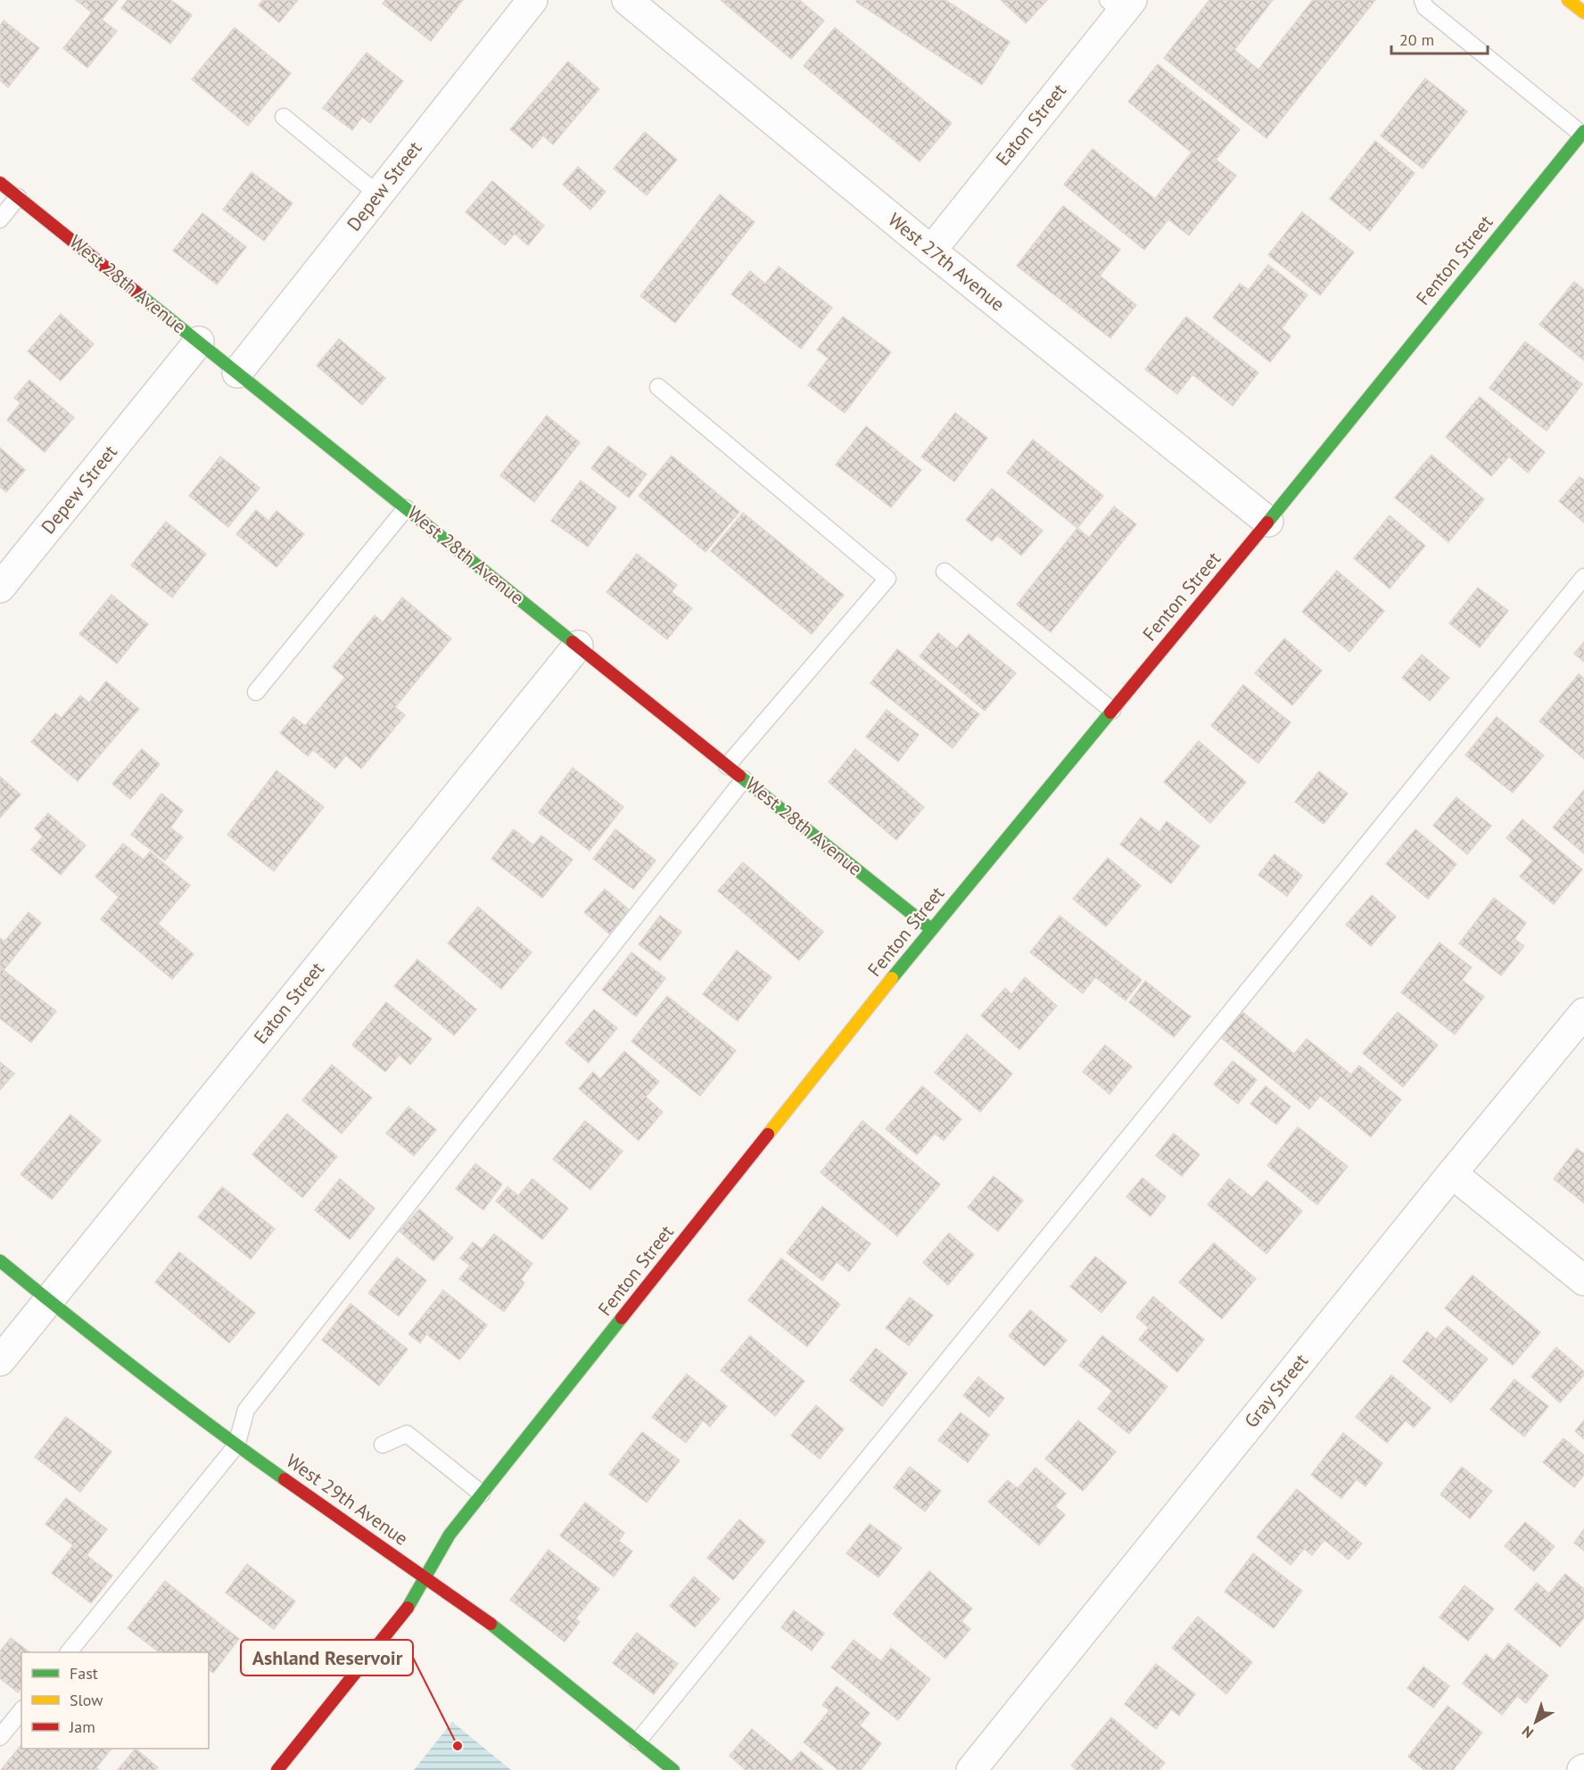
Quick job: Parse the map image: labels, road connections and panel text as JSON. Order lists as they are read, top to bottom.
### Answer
{
  "streets": {
    "street": [
      "Eaton Street",
      "Depew Street",
      "Fenton Street",
      "West 27th Avenue",
      "West 28th Avenue",
      "Gray Street",
      "West 29th Avenue"
    ]
  },
  "crossings": [
    ["Eaton Street", "West 27th Avenue"],
    ["Eaton Street", "West 28th Avenue"],
    ["Eaton Street", "West 29th Avenue"],
    ["Depew Street", "West 28th Avenue"],
    ["Fenton Street", "West 27th Avenue"],
    ["Fenton Street", "West 28th Avenue"],
    ["Fenton Street", "West 29th Avenue"]
  ],
  "places": ["Ashland Reservoir"],
  "legend": ["Fast", "Slow", "Jam"],
  "scale_bar": "20 m",
  "north": "bottom left"
}
